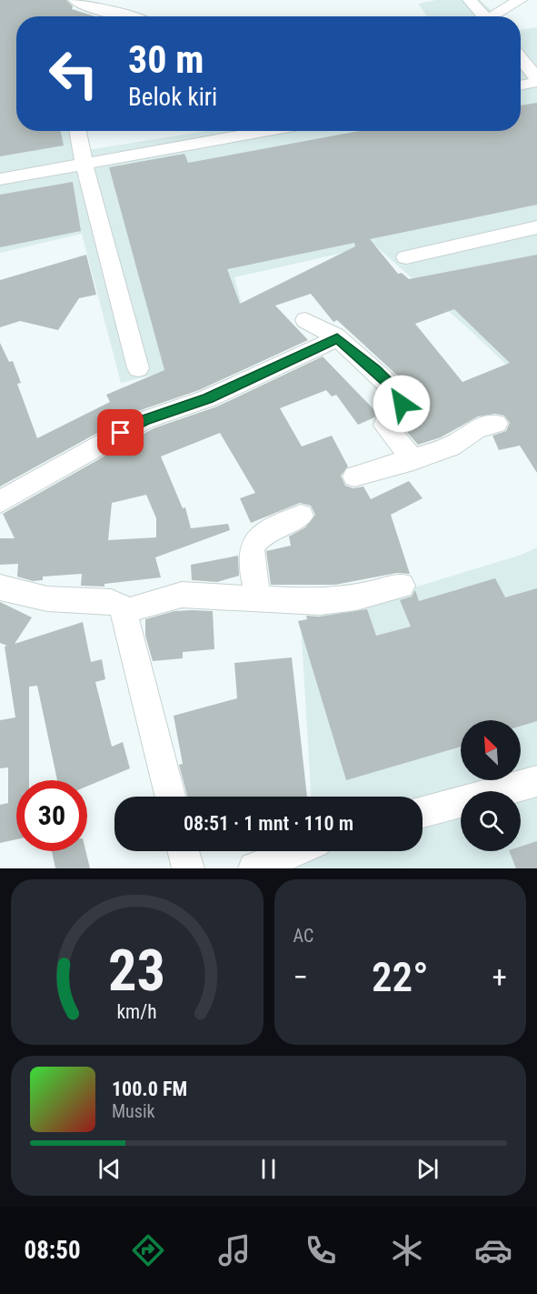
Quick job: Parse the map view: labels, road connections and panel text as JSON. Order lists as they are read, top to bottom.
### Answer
{
  "north": "top left",
  "page": {
    "turn": ["30 m", "Belok kiri"],
    "limit": "30",
    "trip": "08:51 · 1 mnt · 110 m",
    "tile": "AC",
    "heat": ["−", "22°", "+"],
    "song": ["100.0 FM", "Musik"],
    "tabs": "08:50",
    "gauge": ["23", "km/h"]
  }
}
